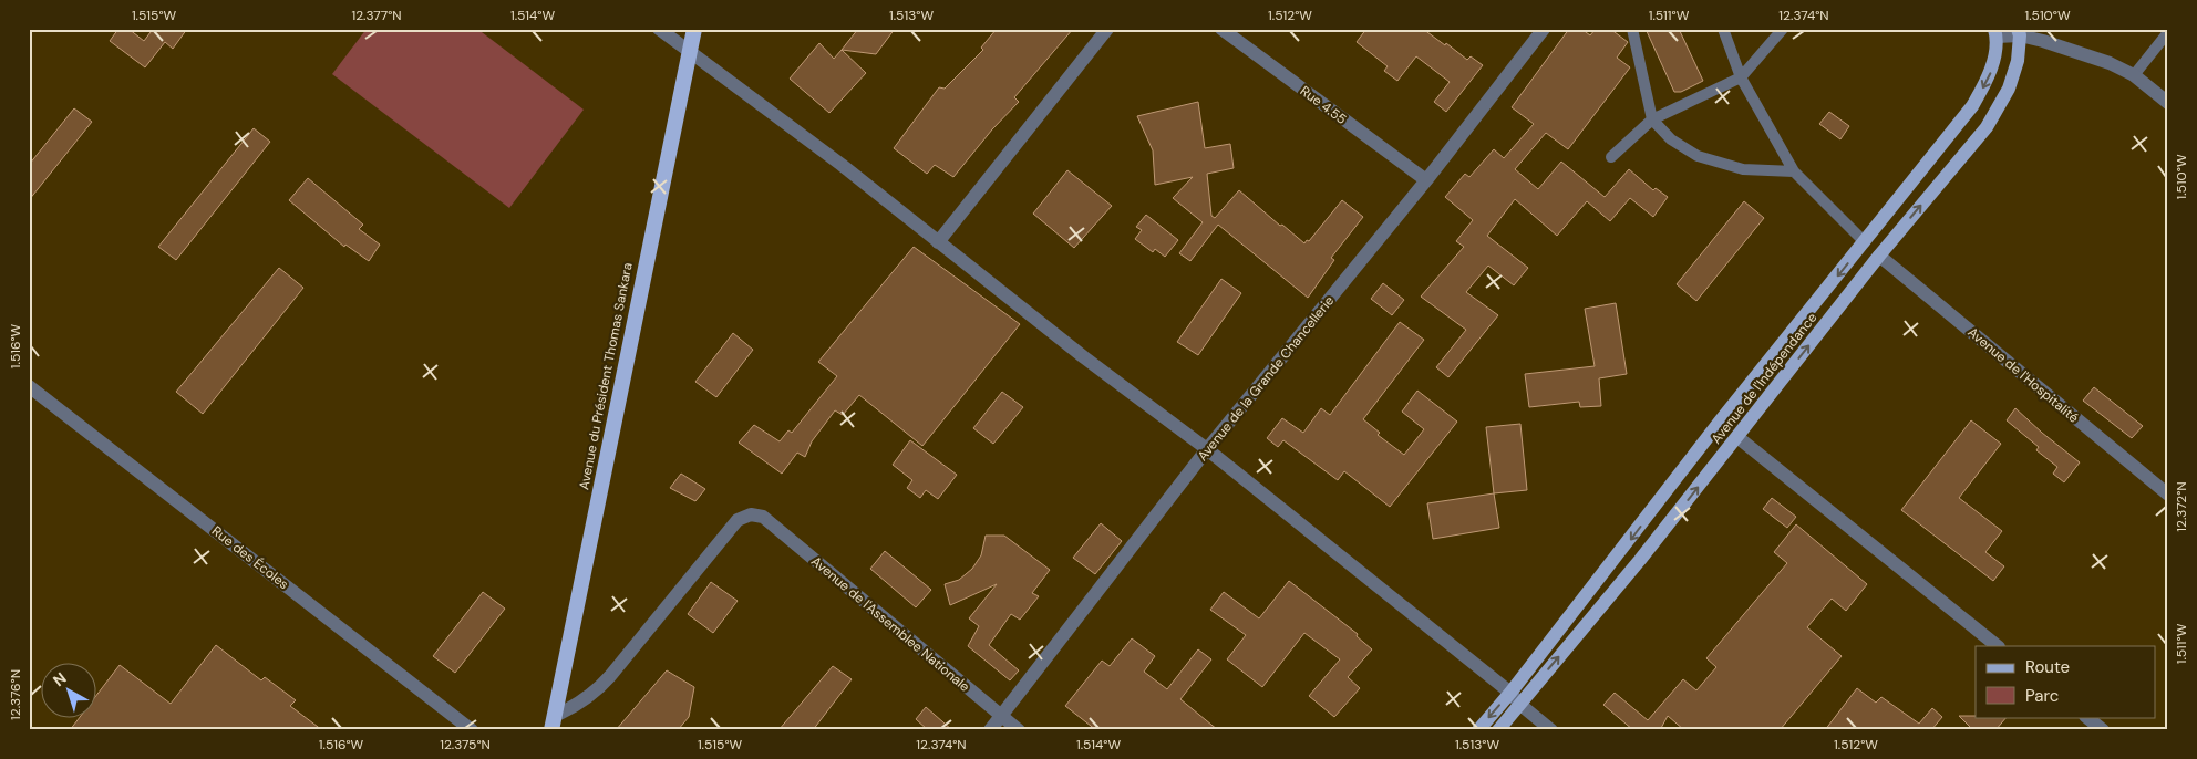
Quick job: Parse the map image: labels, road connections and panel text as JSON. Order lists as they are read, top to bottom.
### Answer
{
  "streets": {
    "highway": ["Avenue du Président Thomas Sankara"],
    "main road": ["Avenue de l'Indépendance"],
    "street": [
      "Rue 4.55",
      "Avenue de l'Hospitalité",
      "Avenue de la Grande Chancellerie",
      "Rue des Écoles",
      "Avenue de l'Assemblee Nationale"
    ]
  },
  "crossings": [
    ["Rue 4.55", "Avenue de la Grande Chancellerie"],
    ["Avenue de l'Hospitalité", "Avenue de l'Indépendance"],
    ["Avenue du Président Thomas Sankara", "Avenue de l'Assemblee Nationale"],
    ["Avenue de la Grande Chancellerie", "Avenue de l'Assemblee Nationale"]
  ],
  "legend": ["Route", "Parc"],
  "north": "top left",
  "coordinates": [
    "1.515°W",
    "12.377°N",
    "1.514°W",
    "1.513°W",
    "1.512°W",
    "1.511°W",
    "12.374°N",
    "1.510°W",
    "1.516°W",
    "12.372°N",
    "12.376°N",
    "12.375°N"
  ]
}
